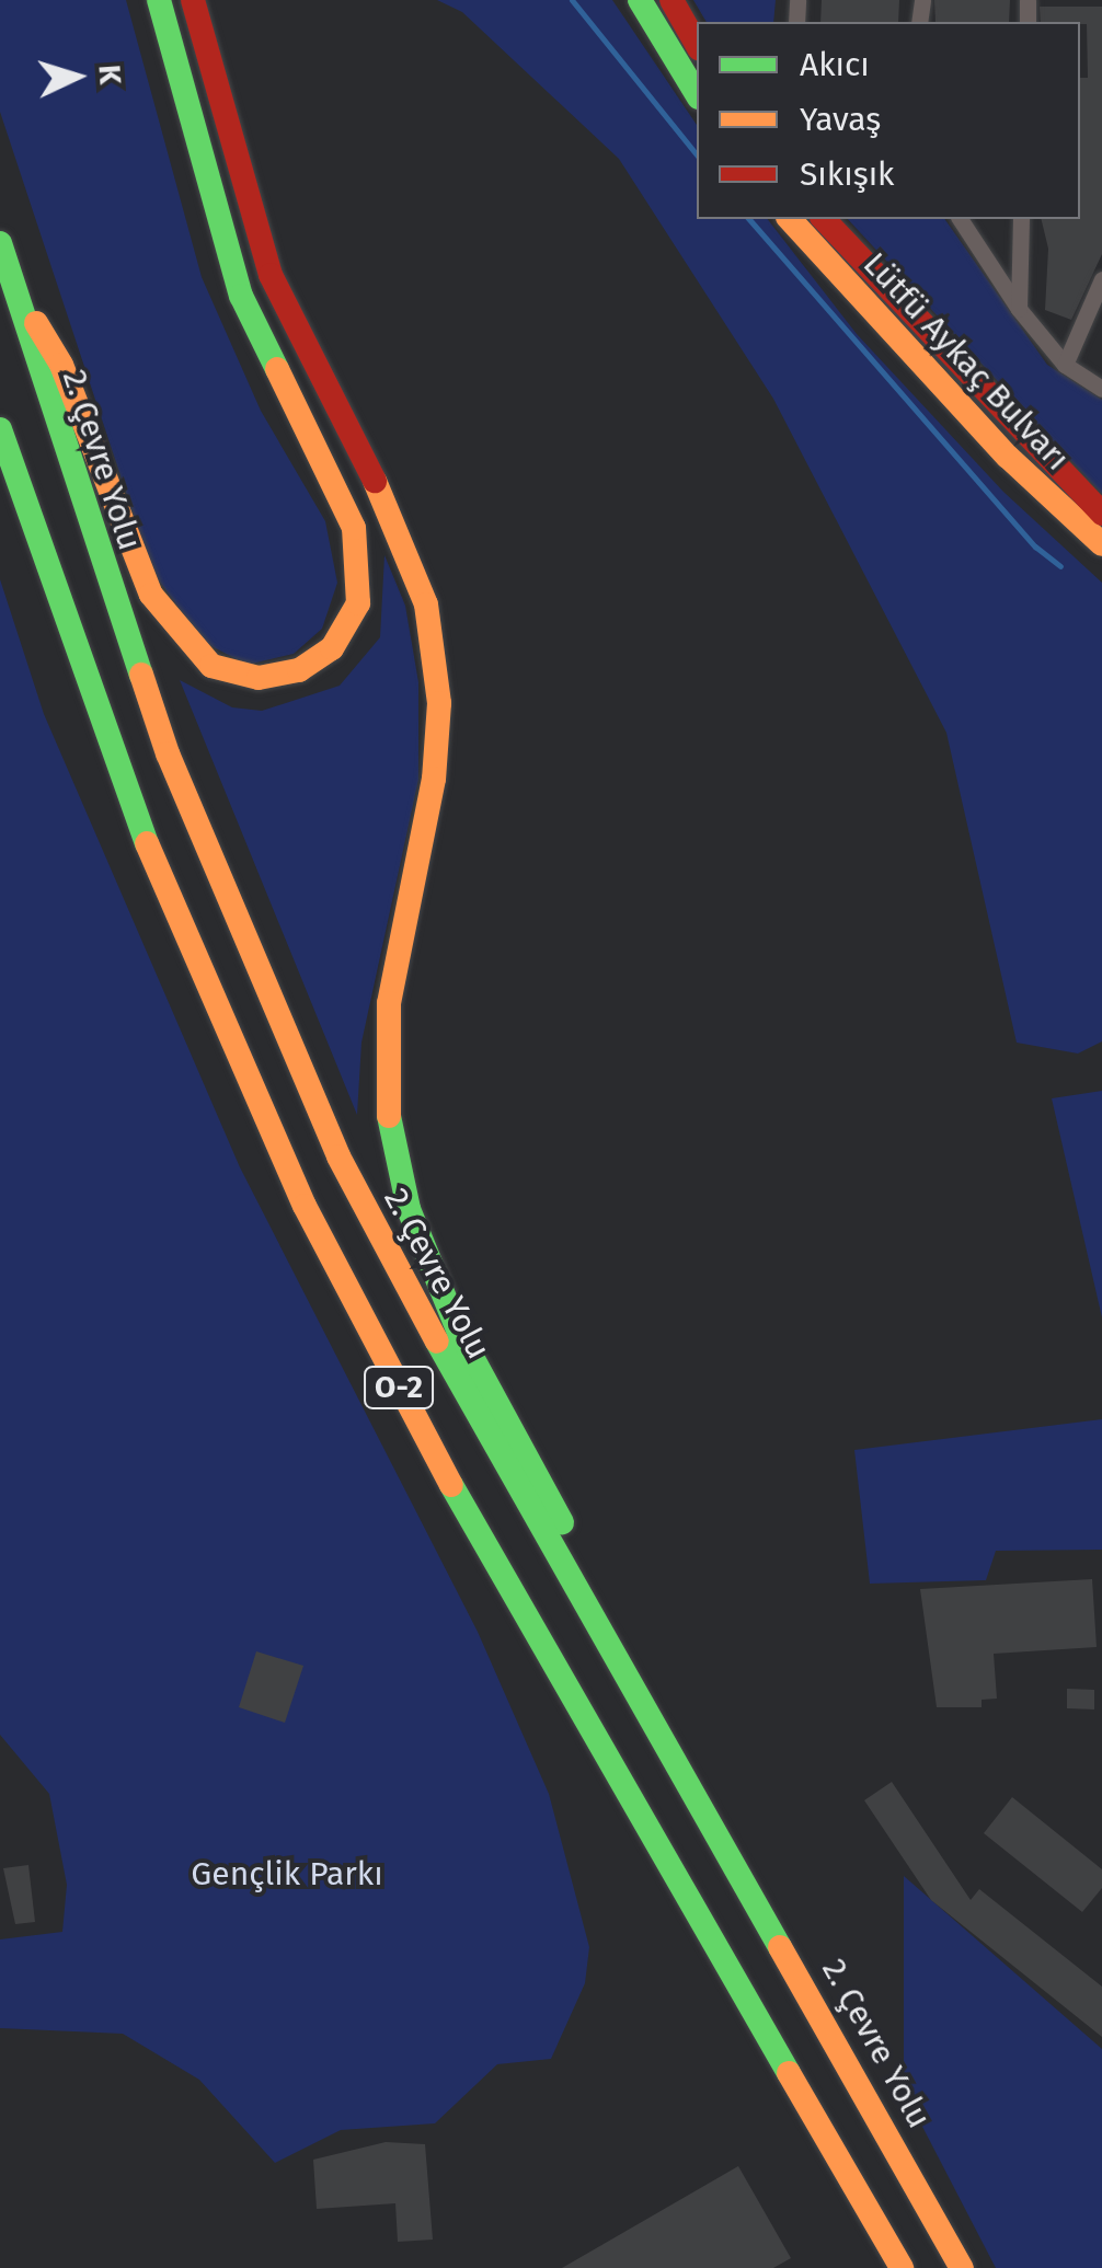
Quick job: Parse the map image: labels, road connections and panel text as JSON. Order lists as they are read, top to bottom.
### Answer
{
  "streets": {
    "main road": ["Lütfü Aykaç Bulvarı", "2. Çevre Yolu", "O-2"]
  },
  "parks": ["Gençlik Parkı"],
  "legend": ["Akıcı", "Yavaş", "Sıkışık"],
  "north": "right"
}
